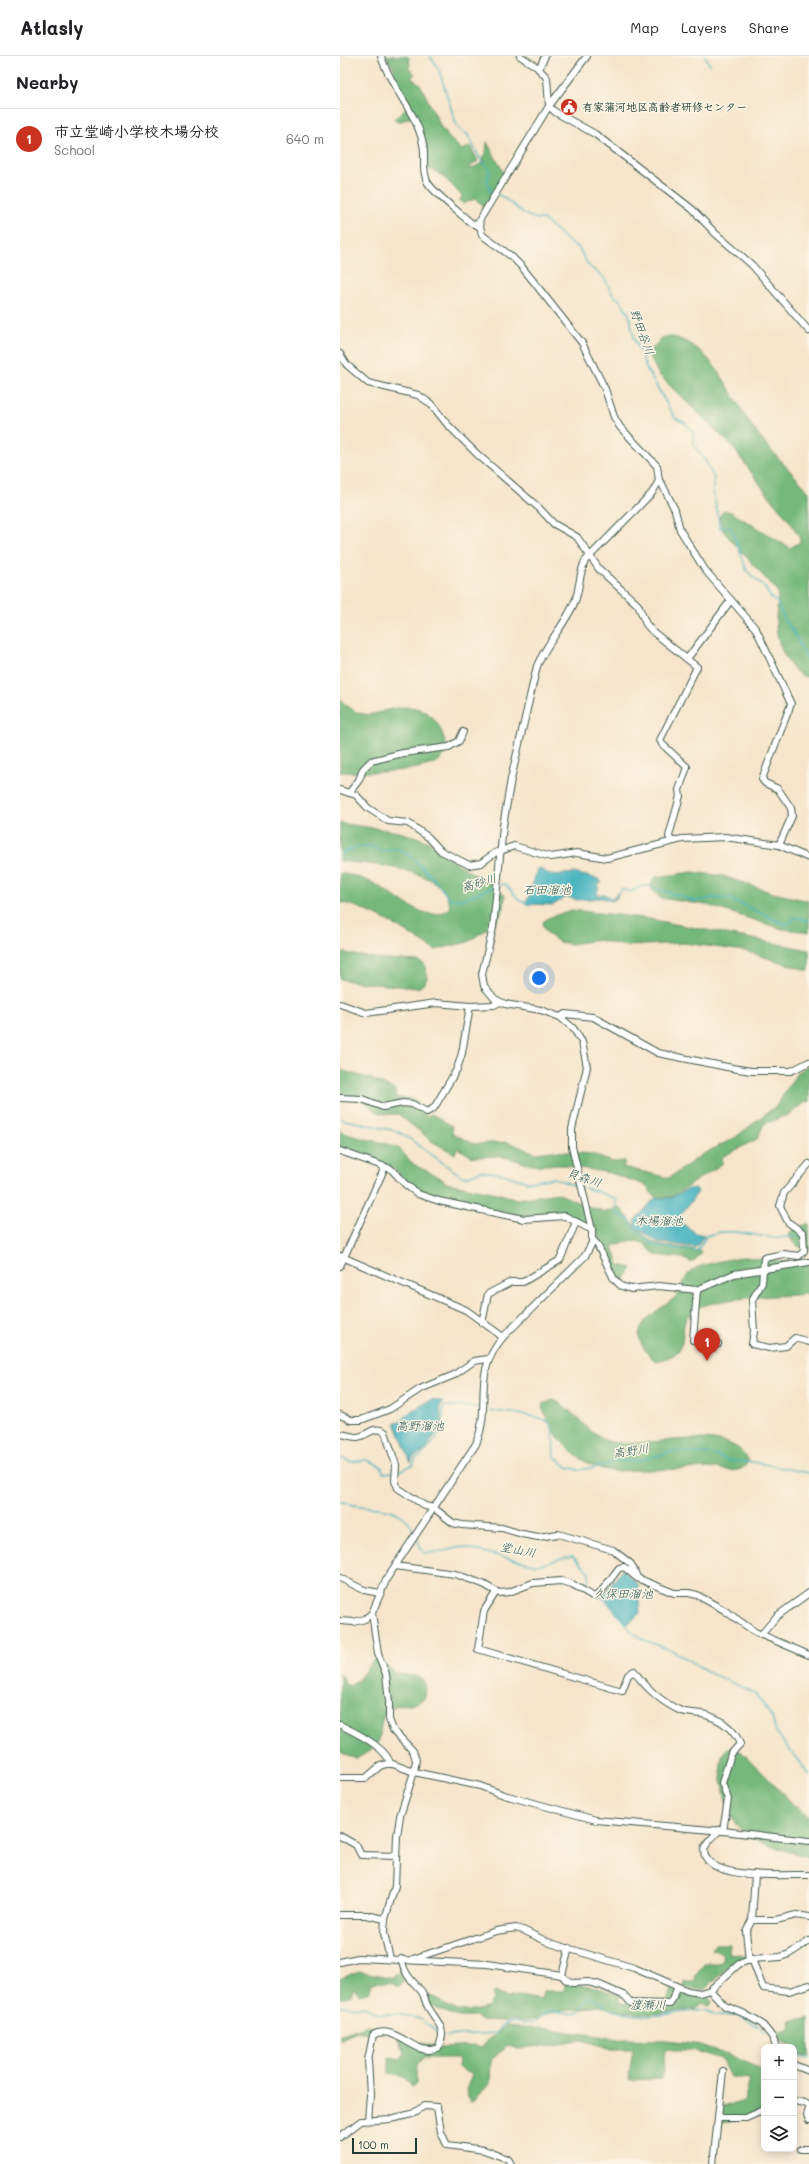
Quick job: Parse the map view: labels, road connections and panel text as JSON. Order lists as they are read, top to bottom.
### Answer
{
  "water": [
    "野田谷川",
    "高砂川",
    "石田溜池",
    "貝森川",
    "木場溜池",
    "高野溜池",
    "高野川",
    "堂山川",
    "久保田溜池",
    "渡瀬川"
  ],
  "places": {
    "public building": ["有家蒲河地区高齢者研修センター"]
  },
  "scale_bar": "100 m",
  "page": {
    "header": "Atlasly",
    "nav": ["Map", "Layers", "Share"],
    "heading": "Nearby",
    "list": [
      {
        "mark": "1",
        "name": "市立堂崎小学校木場分校",
        "note": "School",
        "value": "640 m"
      }
    ],
    "pins": "1",
    "map_buttons": ["+", "−"],
    "scale": "100 m"
  }
}
